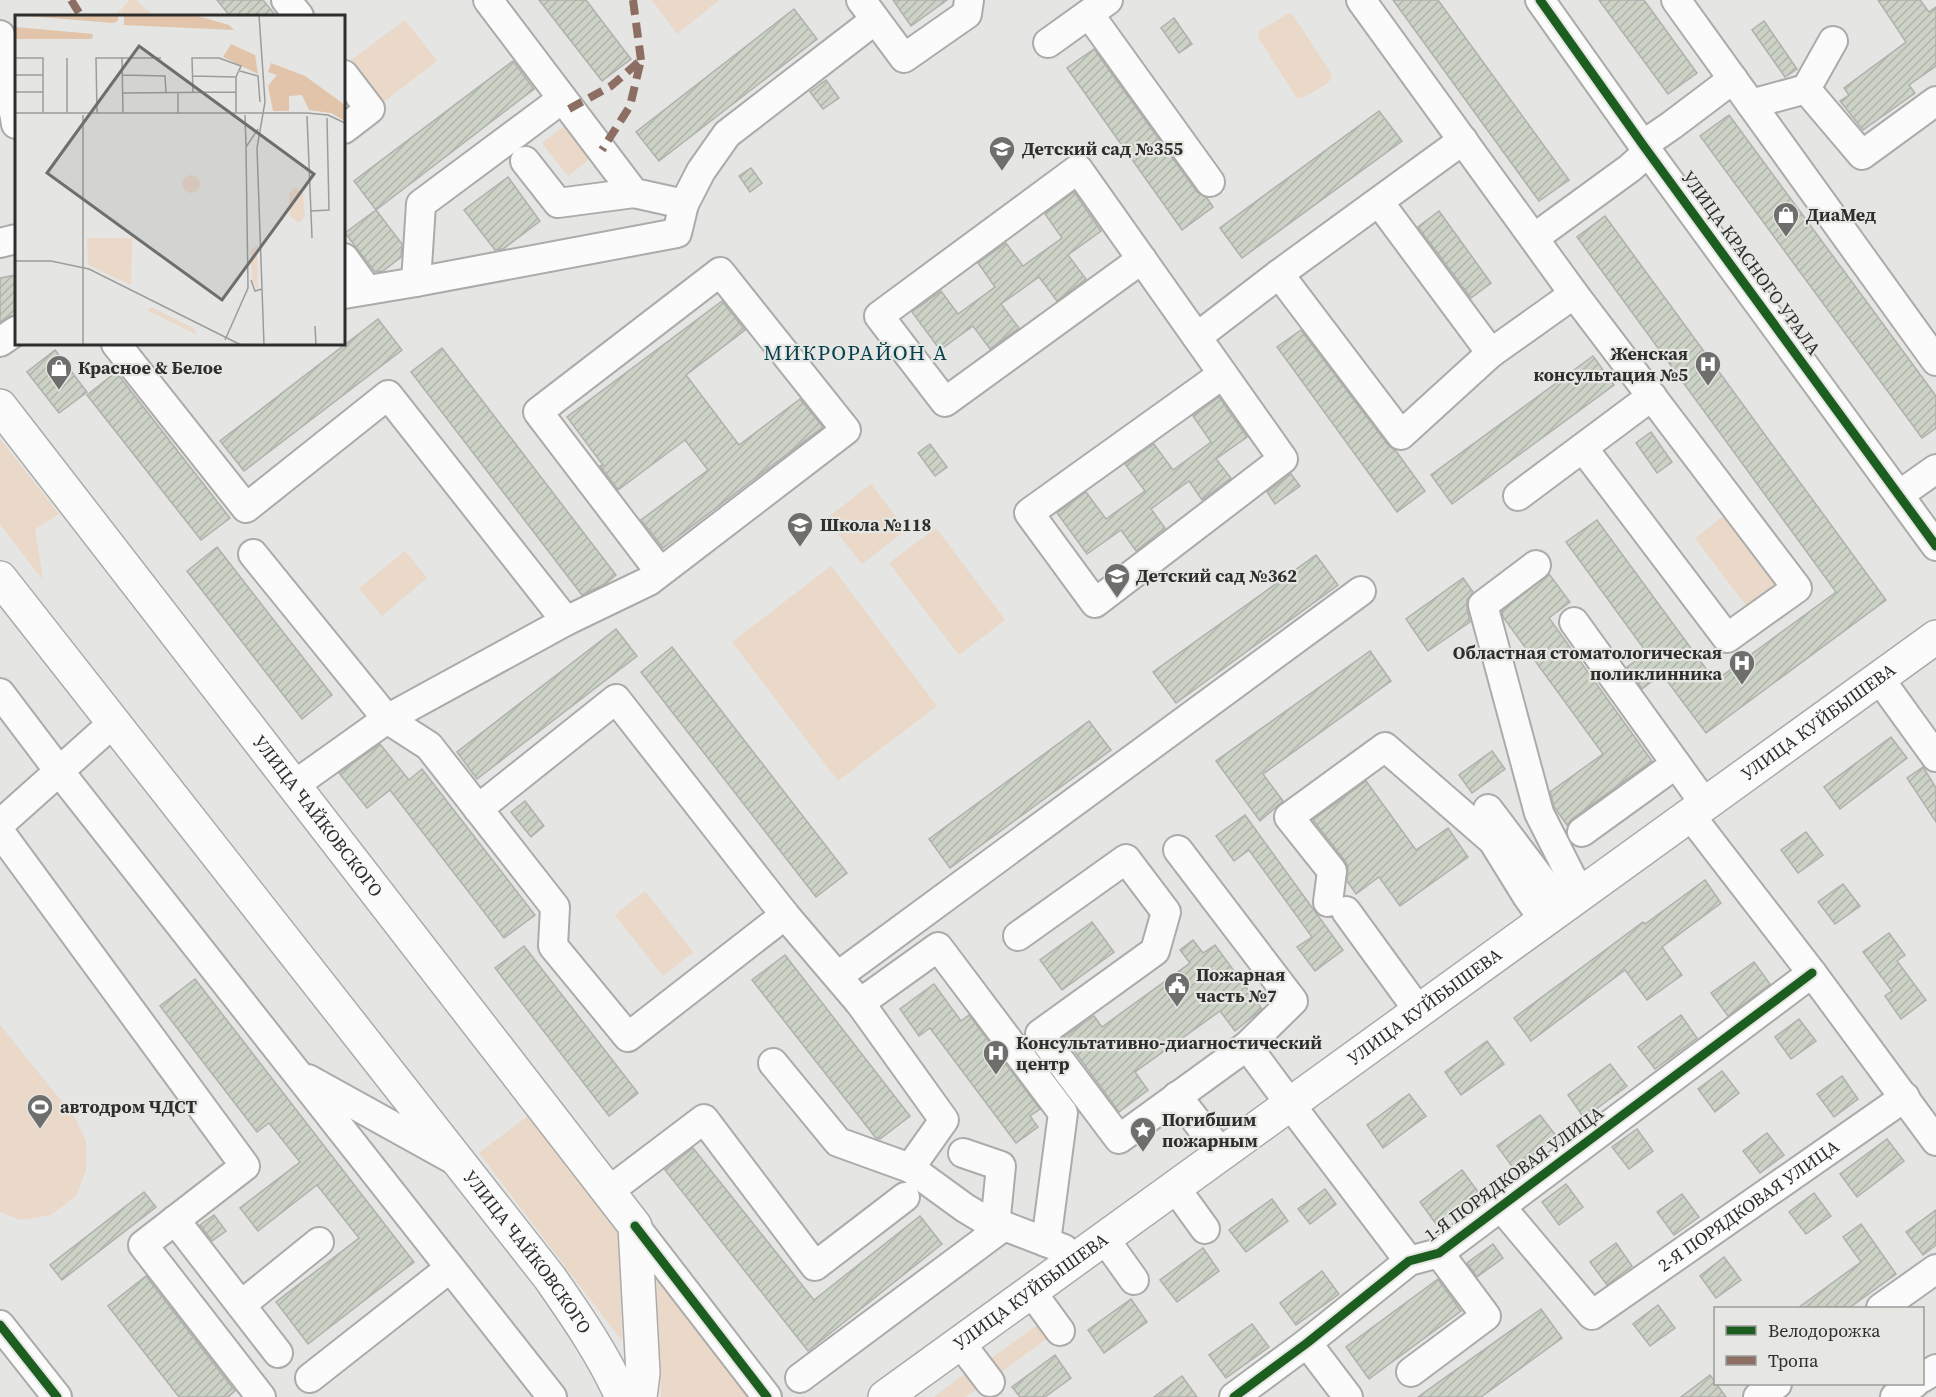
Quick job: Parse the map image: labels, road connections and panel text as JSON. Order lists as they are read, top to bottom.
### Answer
{
  "streets": {
    "main road": ["УЛИЦА КУЙБЫШЕВА", "УЛИЦА ЧАЙКОВСКОГО"],
    "street": ["УЛИЦА КРАСНОГО УРАЛА", "1-Я ПОРЯДКОВАЯ УЛИЦА", "2-Я ПОРЯДКОВАЯ УЛИЦА"]
  },
  "crossings": [
    ["1-Я ПОРЯДКОВАЯ УЛИЦА", "2-Я ПОРЯДКОВАЯ УЛИЦА"]
  ],
  "districts": ["МИКРОРАЙОН А"],
  "places": {
    "school or university": ["Детский сад №355", "Школа №118", "Детский сад №362"],
    "shop": ["ДиаМед", "Красное & Белое"],
    "hospital": ["Женская консультация №5", "Областная стоматологическая поликлинника", "Консультативно-диагностический центр"],
    "public building": ["Пожарная часть №7"],
    "sports": ["автодром ЧДСТ"],
    "place": ["Погибшим пожарным"]
  },
  "legend": ["Велодорожка", "Тропа"]
}
